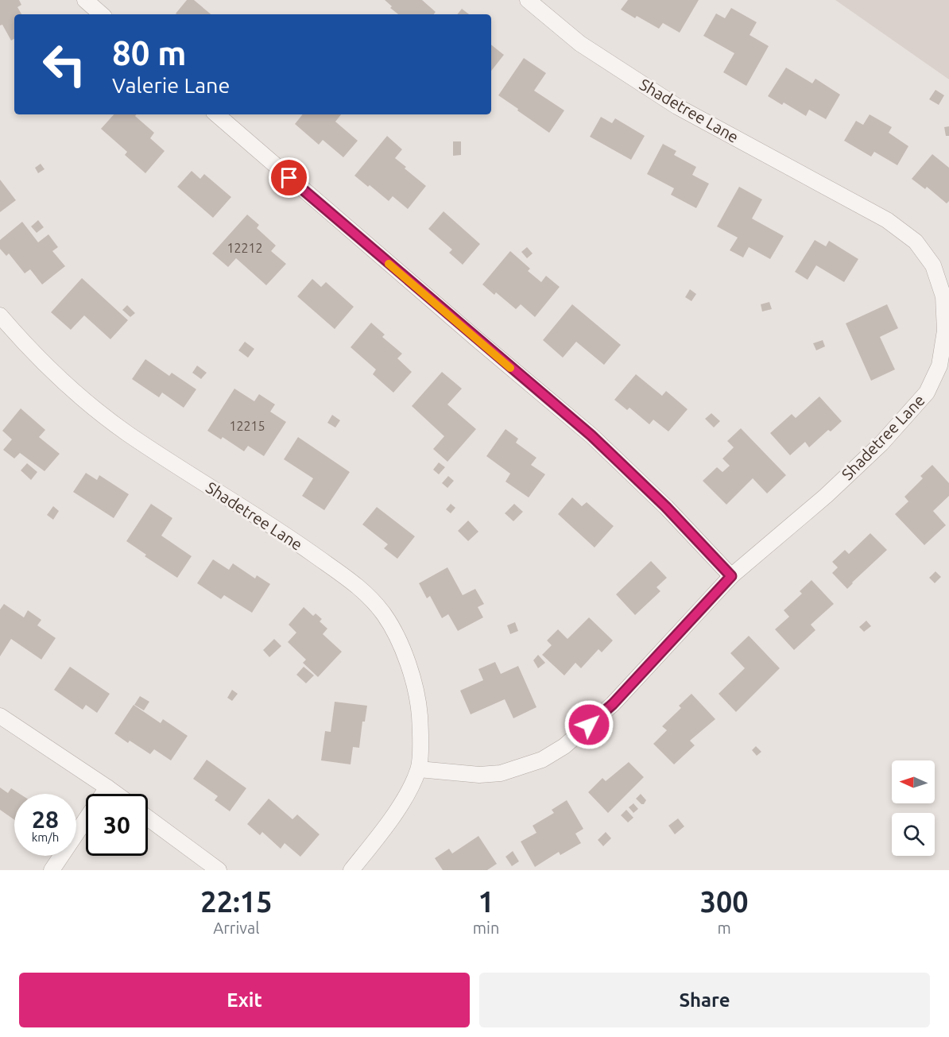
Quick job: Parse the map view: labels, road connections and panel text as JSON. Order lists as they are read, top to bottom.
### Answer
{
  "streets": {
    "street": ["Shadetree Lane"]
  },
  "house_numbers": ["12212", "12215"],
  "north": "left",
  "page": {
    "turn": ["80 m", "Valerie Lane"],
    "speed": "28 km/h",
    "limit": "30",
    "eta": [
      "22:15",
      "Arrival",
      "1",
      "min",
      "300",
      "m"
    ],
    "buttons": ["Exit", "Share"]
  }
}
